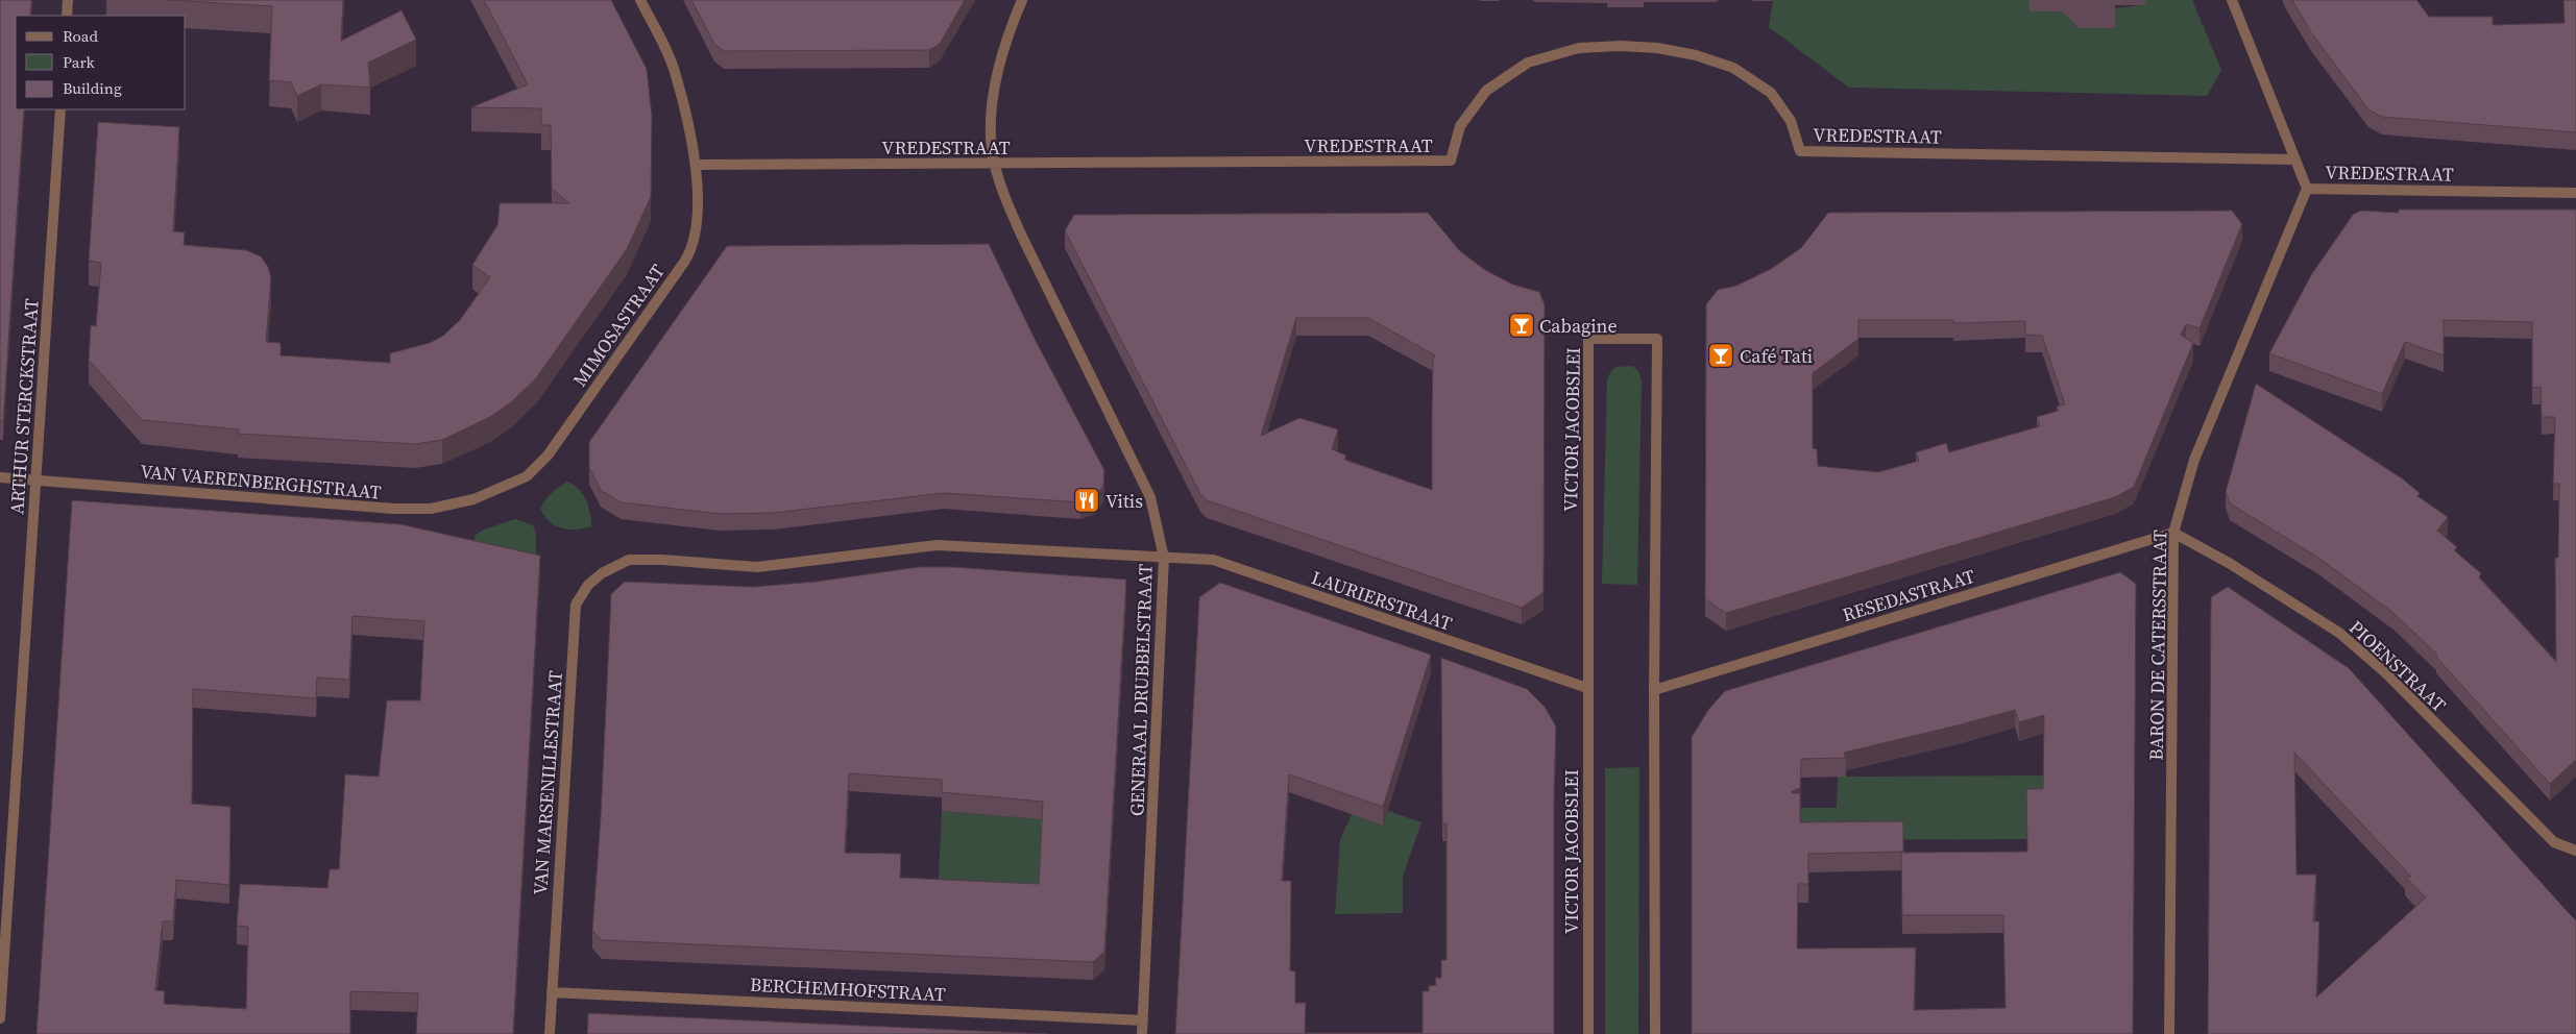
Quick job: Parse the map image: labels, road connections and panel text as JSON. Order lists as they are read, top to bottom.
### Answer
{
  "streets": {
    "street": [
      "VREDESTRAAT",
      "MIMOSASTRAAT",
      "ARTHUR STERCKSTRAAT",
      "VICTOR JACOBSLEI",
      "VAN VAERENBERGHSTRAAT",
      "RESEDASTRAAT",
      "LAURIERSTRAAT",
      "BARON DE CATERSSTRAAT",
      "PIOENSTRAAT",
      "GENERAAL DRUBBELSTRAAT",
      "VAN MARSENILLESTRAAT",
      "BERCHEMHOFSTRAAT"
    ]
  },
  "crossings": [
    ["VREDESTRAAT", "MIMOSASTRAAT"],
    ["VREDESTRAAT", "BARON DE CATERSSTRAAT"],
    ["VREDESTRAAT", "GENERAAL DRUBBELSTRAAT"],
    ["MIMOSASTRAAT", "VAN VAERENBERGHSTRAAT"],
    ["ARTHUR STERCKSTRAAT", "VAN VAERENBERGHSTRAAT"],
    ["VICTOR JACOBSLEI", "RESEDASTRAAT"],
    ["VICTOR JACOBSLEI", "LAURIERSTRAAT"],
    ["RESEDASTRAAT", "BARON DE CATERSSTRAAT"],
    ["RESEDASTRAAT", "PIOENSTRAAT"],
    ["LAURIERSTRAAT", "GENERAAL DRUBBELSTRAAT"],
    ["LAURIERSTRAAT", "VAN MARSENILLESTRAAT"],
    ["BARON DE CATERSSTRAAT", "PIOENSTRAAT"],
    ["GENERAAL DRUBBELSTRAAT", "VAN MARSENILLESTRAAT"],
    ["GENERAAL DRUBBELSTRAAT", "BERCHEMHOFSTRAAT"],
    ["VAN MARSENILLESTRAAT", "BERCHEMHOFSTRAAT"]
  ],
  "places": {
    "bar": ["Cabagine", "Café Tati"],
    "restaurant": ["Vitis"]
  },
  "legend": ["Road", "Park", "Building"]
}
